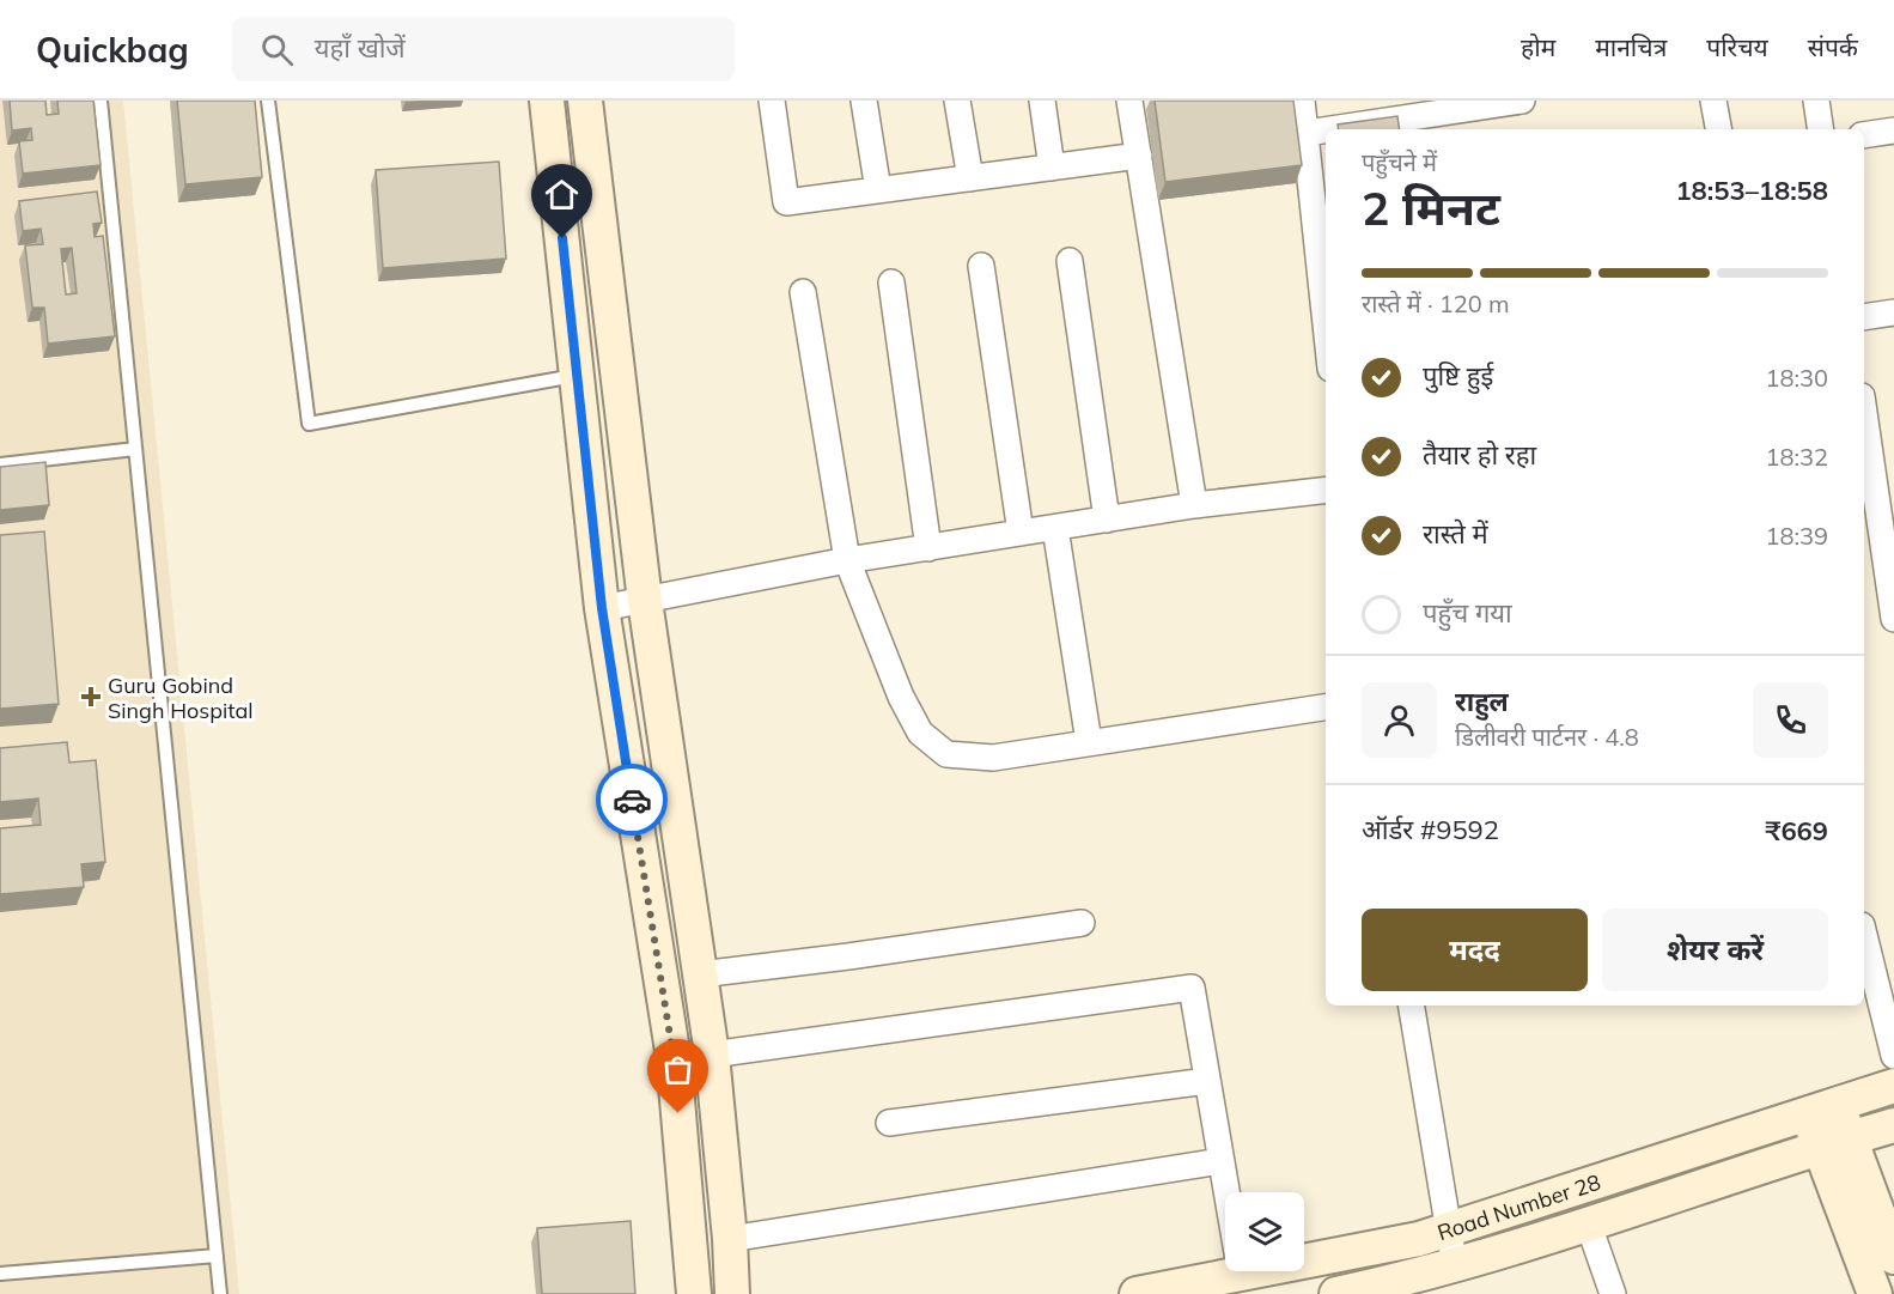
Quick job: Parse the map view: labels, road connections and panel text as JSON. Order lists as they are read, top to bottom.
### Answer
{
  "streets": {
    "street": ["Road Number 28"]
  },
  "places": {
    "health": ["Guru Gobind Singh Hospital"]
  },
  "page": {
    "header": "Quickbag",
    "search": "यहाँ खोजें",
    "nav": [
      "होम",
      "मानचित्र",
      "परिचय",
      "संपर्क"
    ],
    "heading": ["2 मिनट", "पहुँचने में", "18:53–18:58"],
    "panel": [
      "राहुल",
      "डिलीवरी पार्टनर · 4.8",
      "ऑर्डर #9592",
      "₹669"
    ],
    "bar": "रास्ते में · 120 m",
    "list": [
      ["पुष्टि हुई", "18:30"],
      ["तैयार हो रहा", "18:32"],
      ["रास्ते में", "18:39"],
      "पहुँच गया"
    ],
    "buttons": ["मदद", "शेयर करें"]
  }
}
